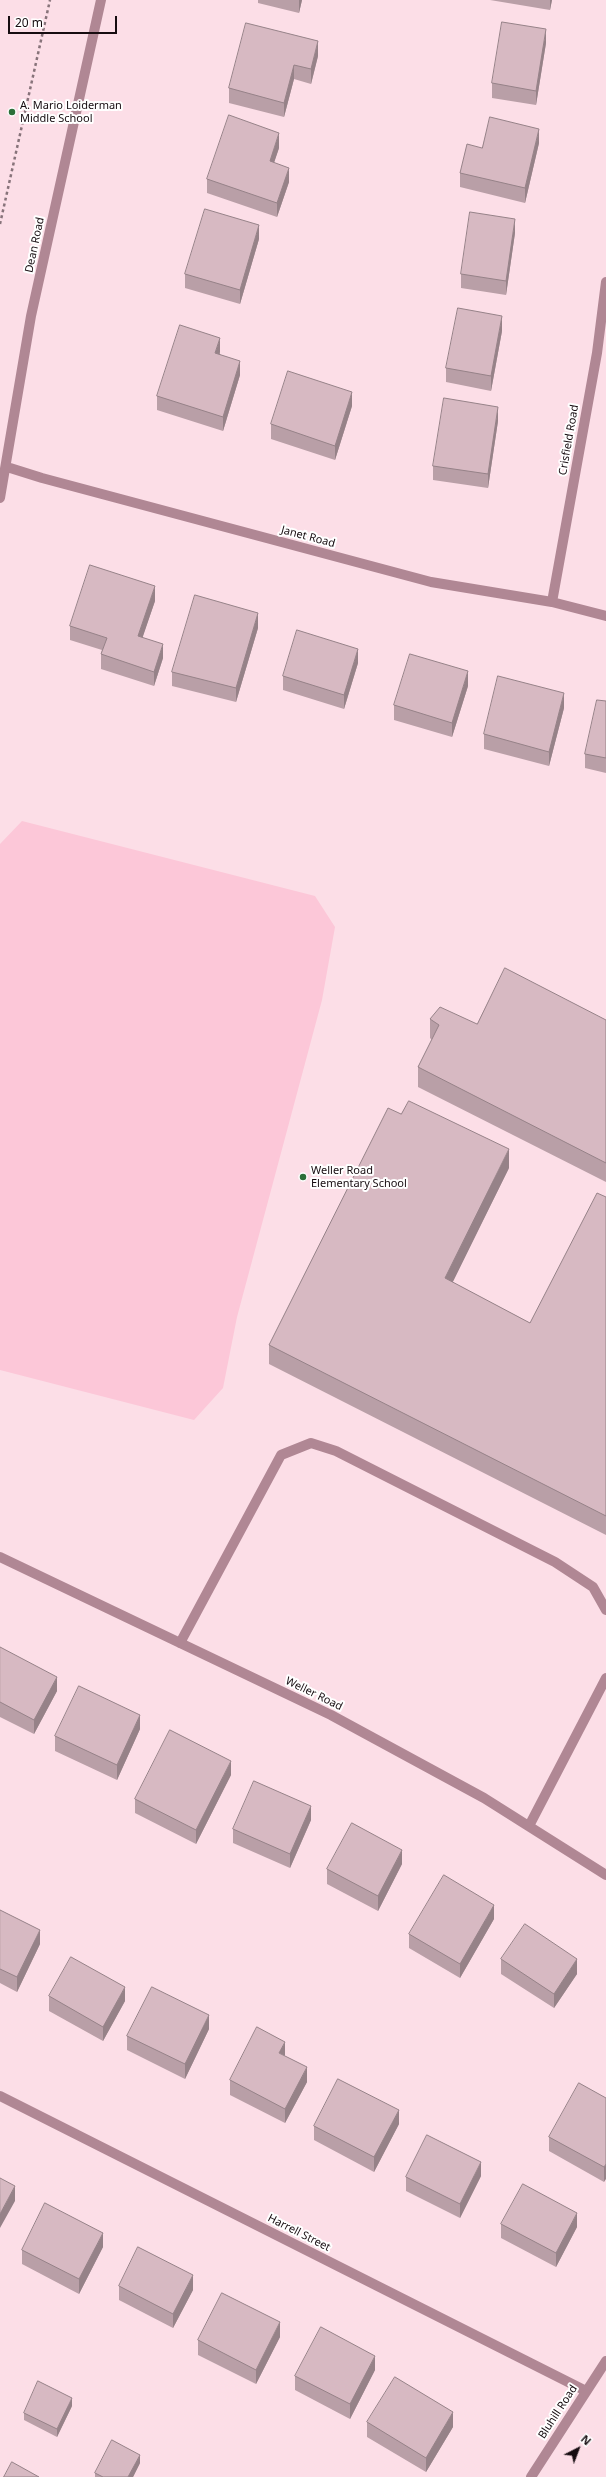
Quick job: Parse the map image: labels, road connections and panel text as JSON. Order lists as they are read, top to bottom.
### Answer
{
  "streets": {
    "street": [
      "Dean Road",
      "Crisfield Road",
      "Janet Road",
      "Weller Road",
      "Harrell Street",
      "Bluhill Road"
    ]
  },
  "crossings": [
    ["Dean Road", "Janet Road"],
    ["Crisfield Road", "Janet Road"],
    ["Harrell Street", "Bluhill Road"]
  ],
  "places": ["A. Mario Loiderman Middle School", "Weller Road Elementary School"],
  "scale_bar": "20 m",
  "north": "top right"
}
